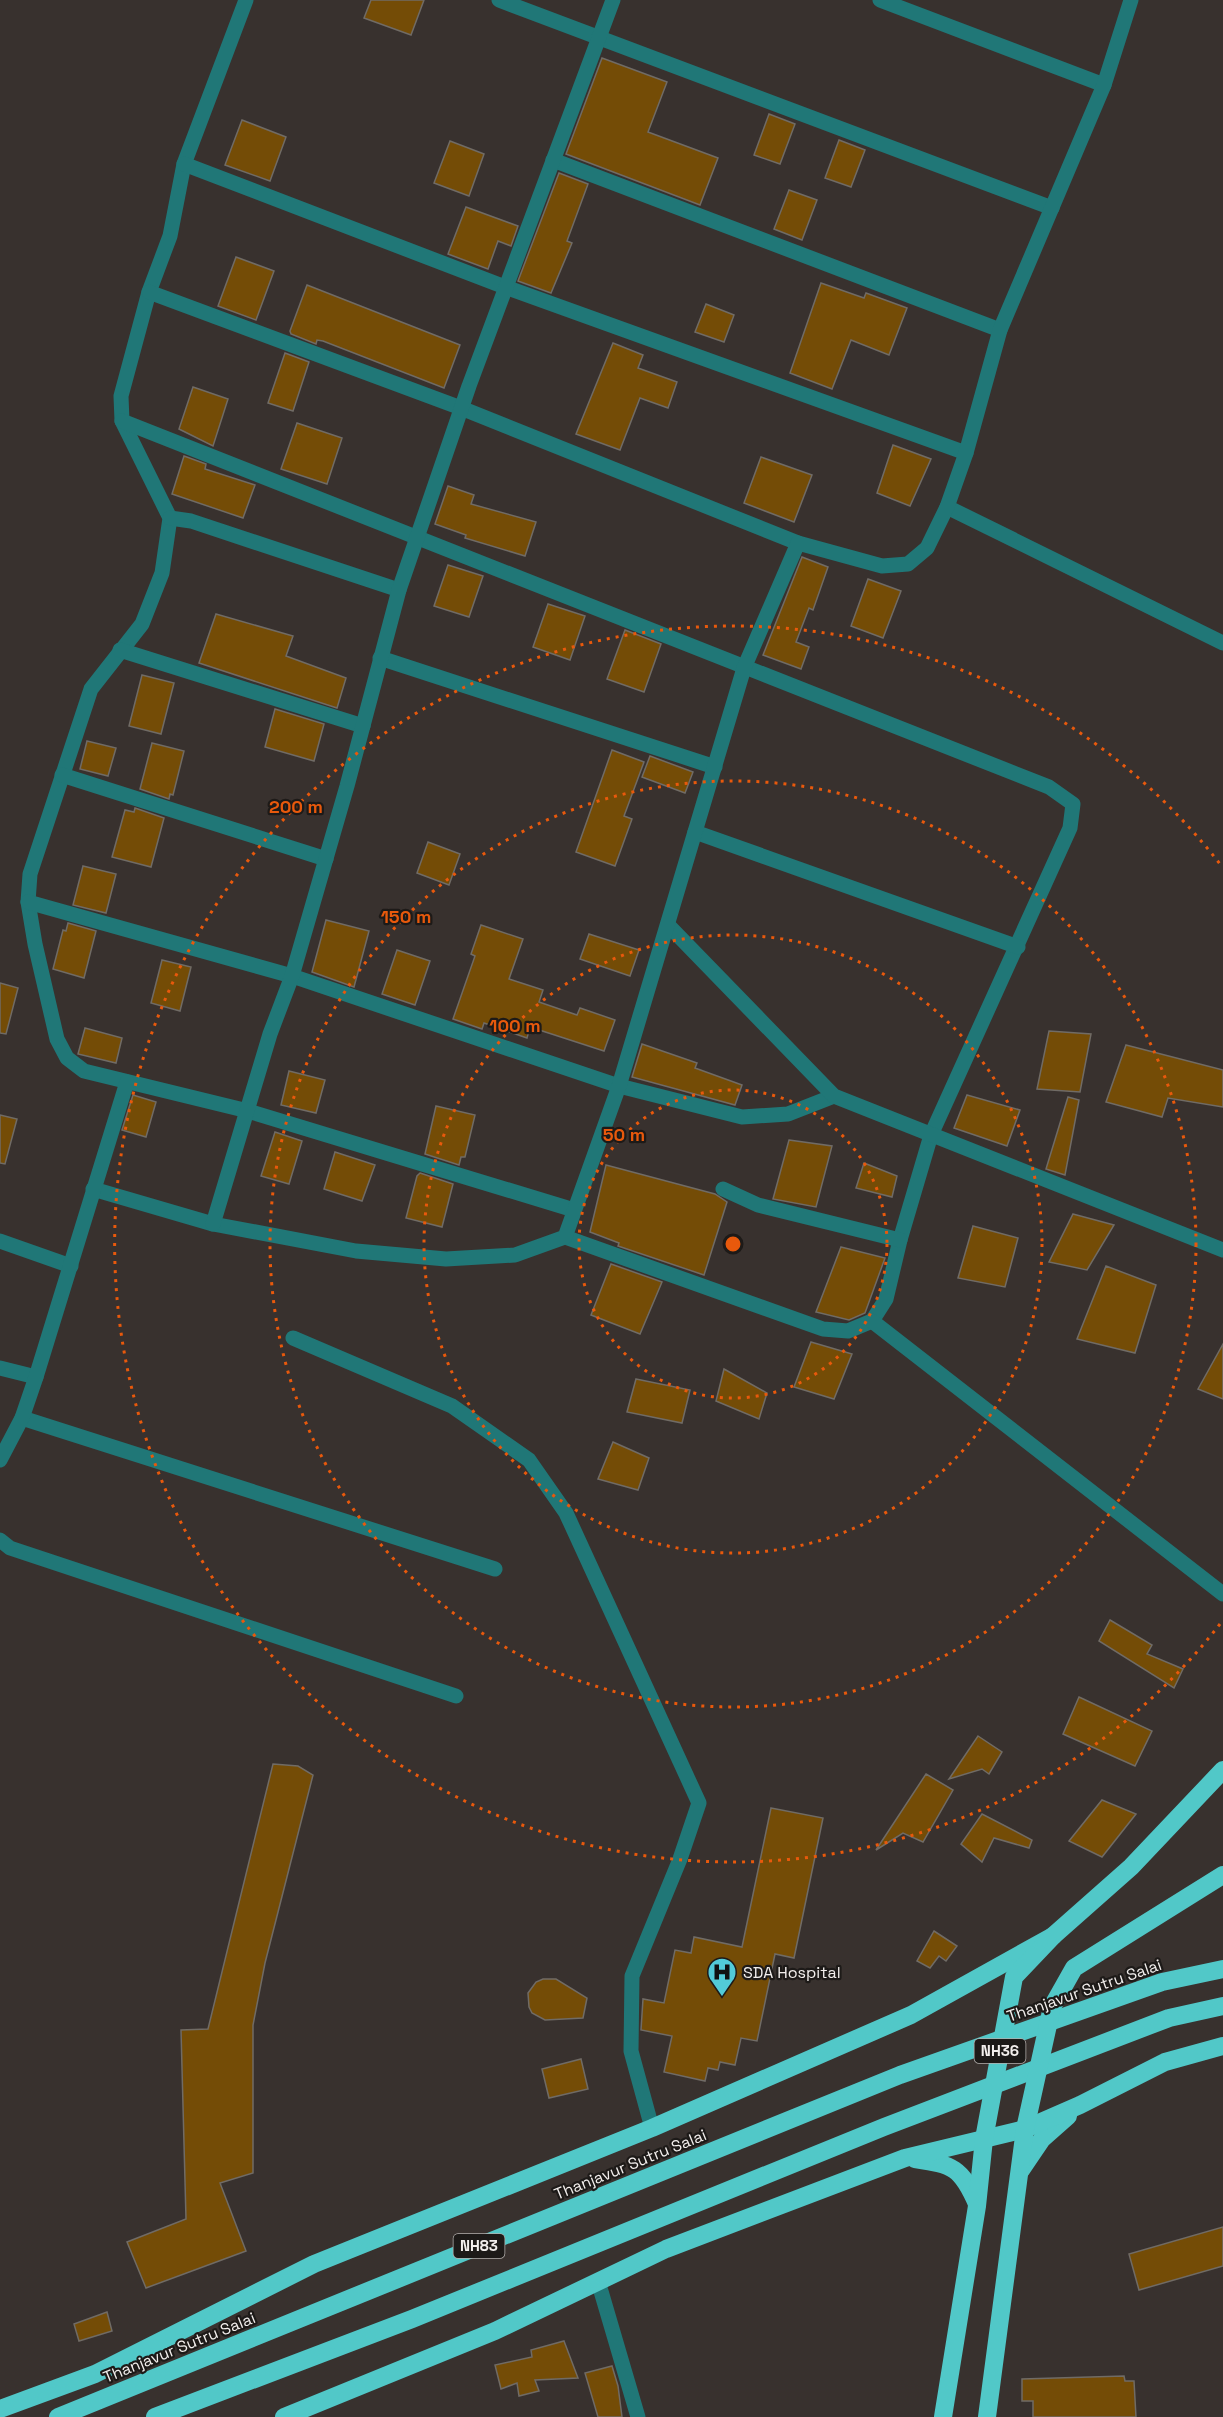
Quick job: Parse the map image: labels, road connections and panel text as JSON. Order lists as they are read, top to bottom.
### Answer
{
  "streets": {
    "highway": ["Thanjavur Sutru Salai", "NH36", "NH83"]
  },
  "places": {
    "hospital": ["SDA Hospital"]
  },
  "rings": [
    "200 m",
    "150 m",
    "100 m",
    "50 m"
  ]
}
